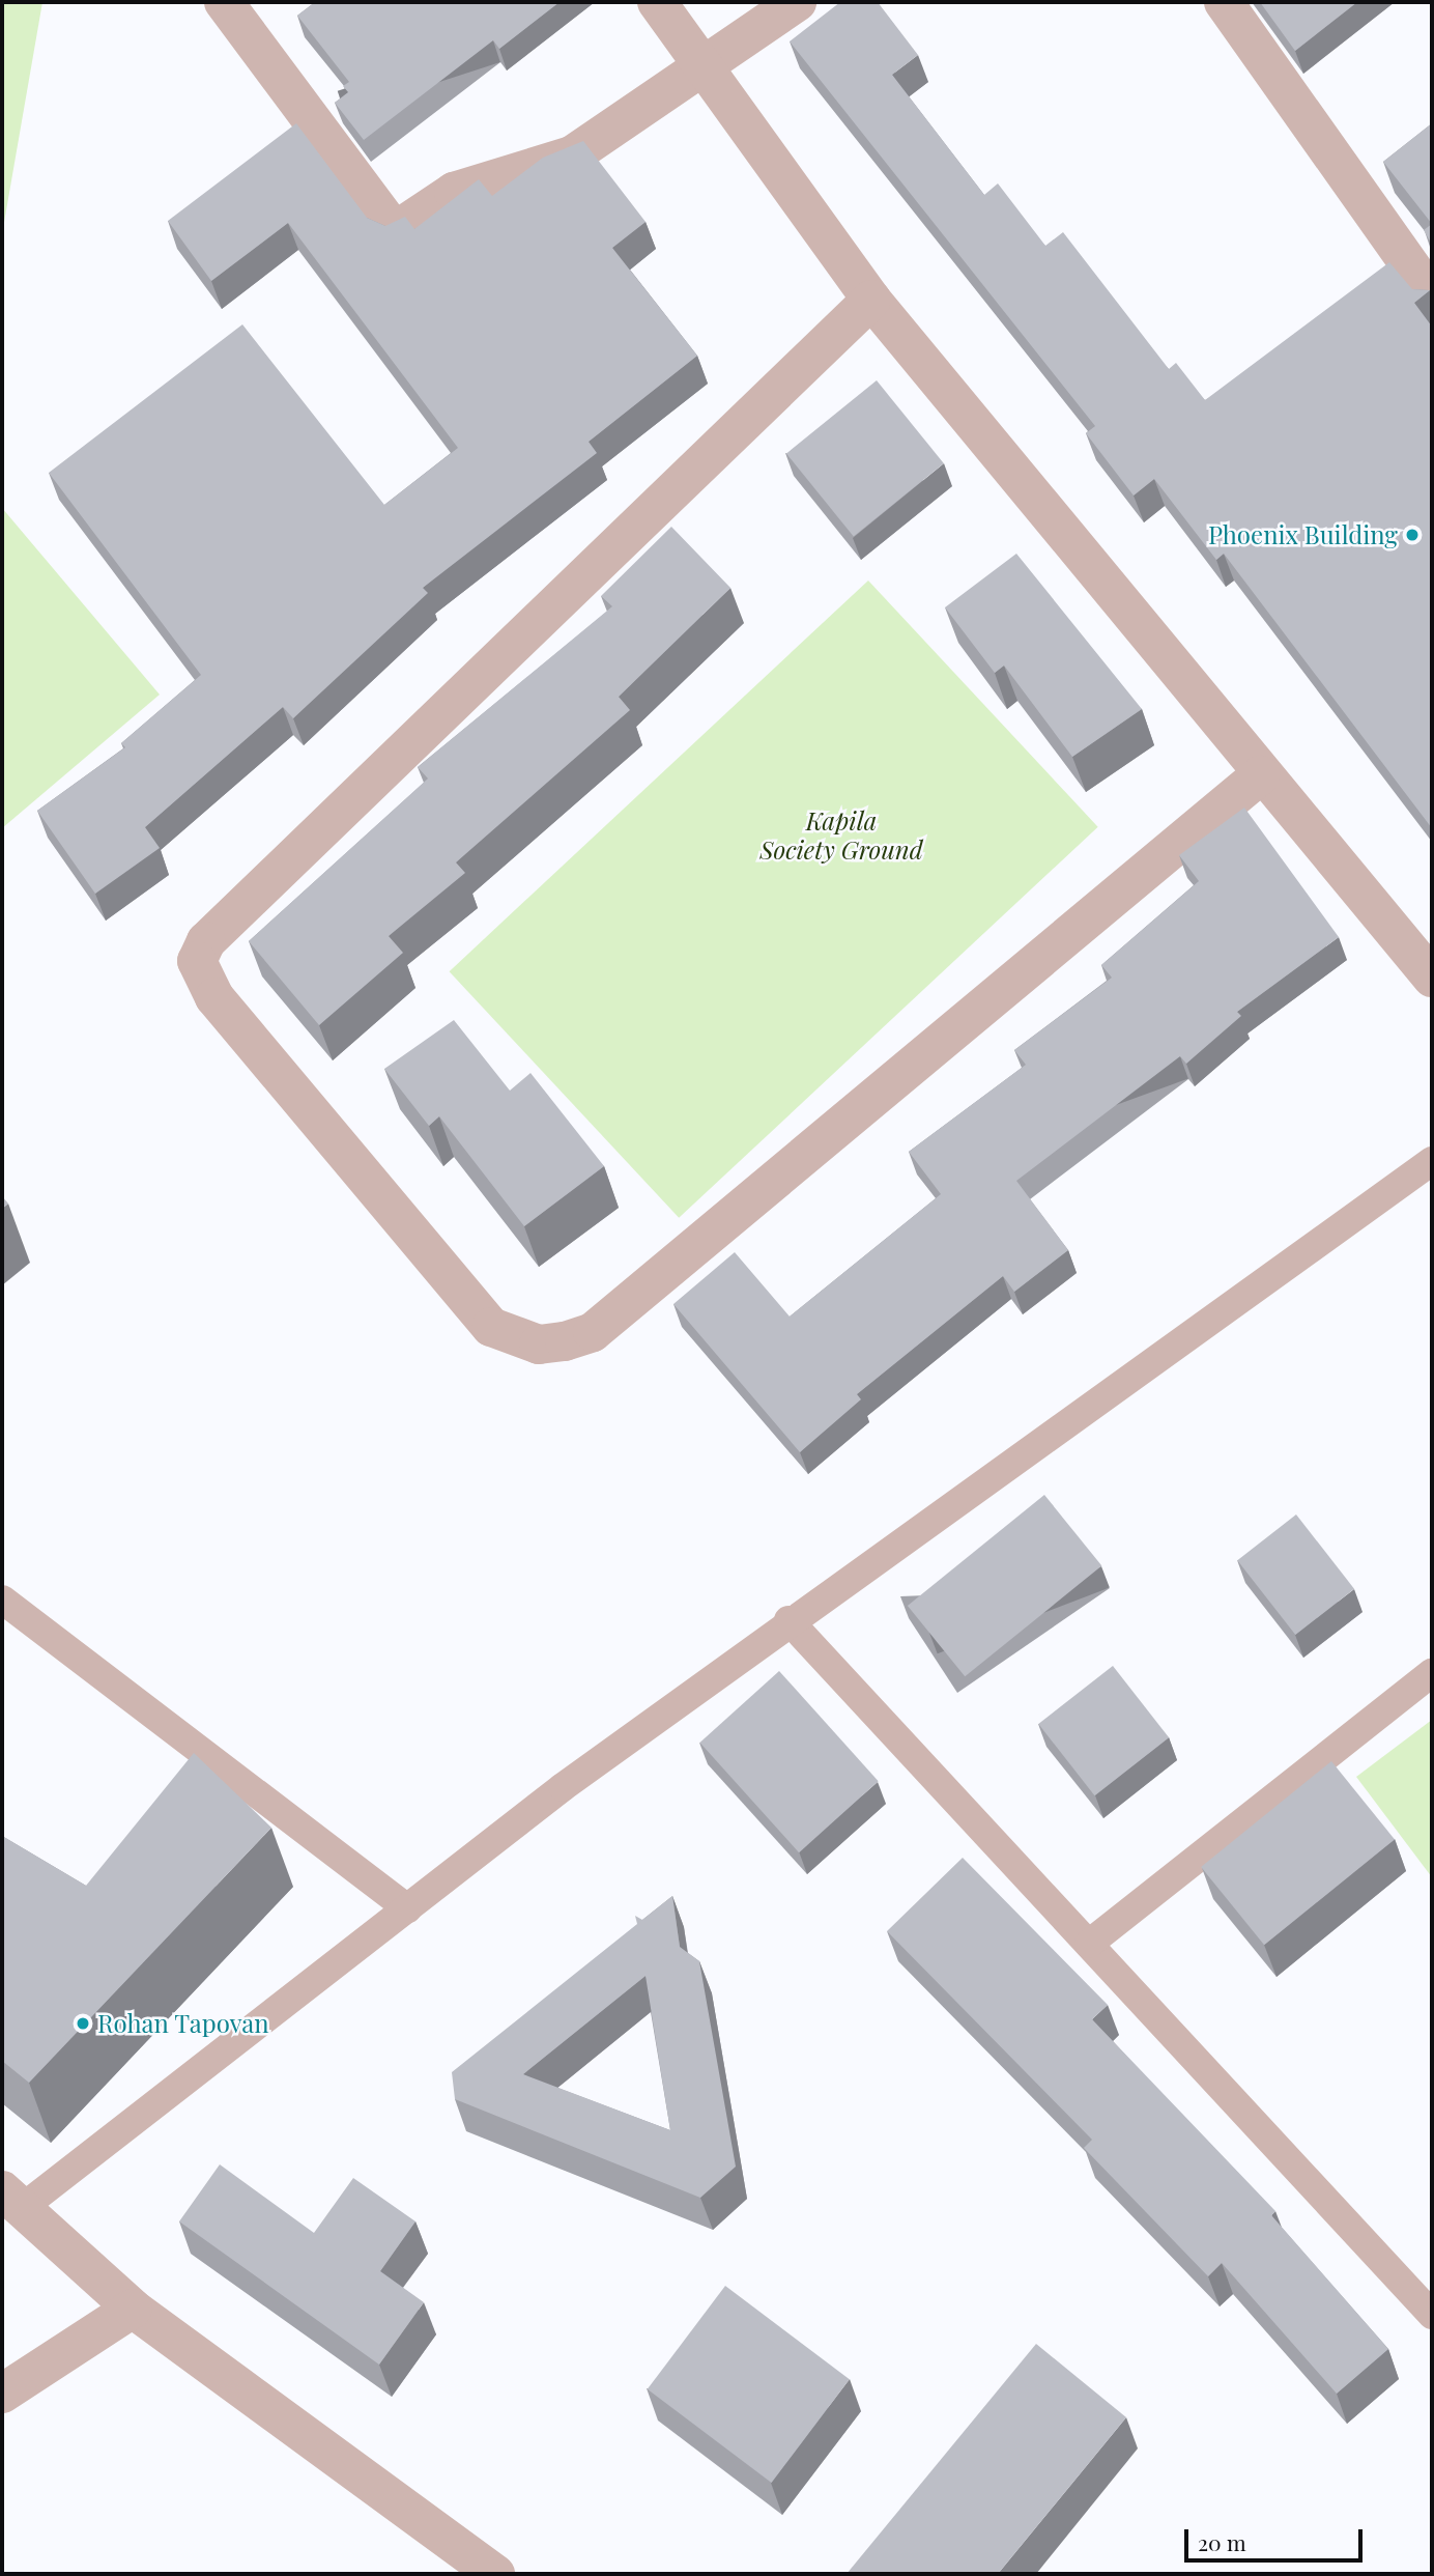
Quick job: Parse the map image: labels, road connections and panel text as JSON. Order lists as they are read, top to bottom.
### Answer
{
  "parks": ["Kapila Society Ground"],
  "places": ["Phoenix Building", "Rohan Tapovan"],
  "scale_bar": "20 m"
}
